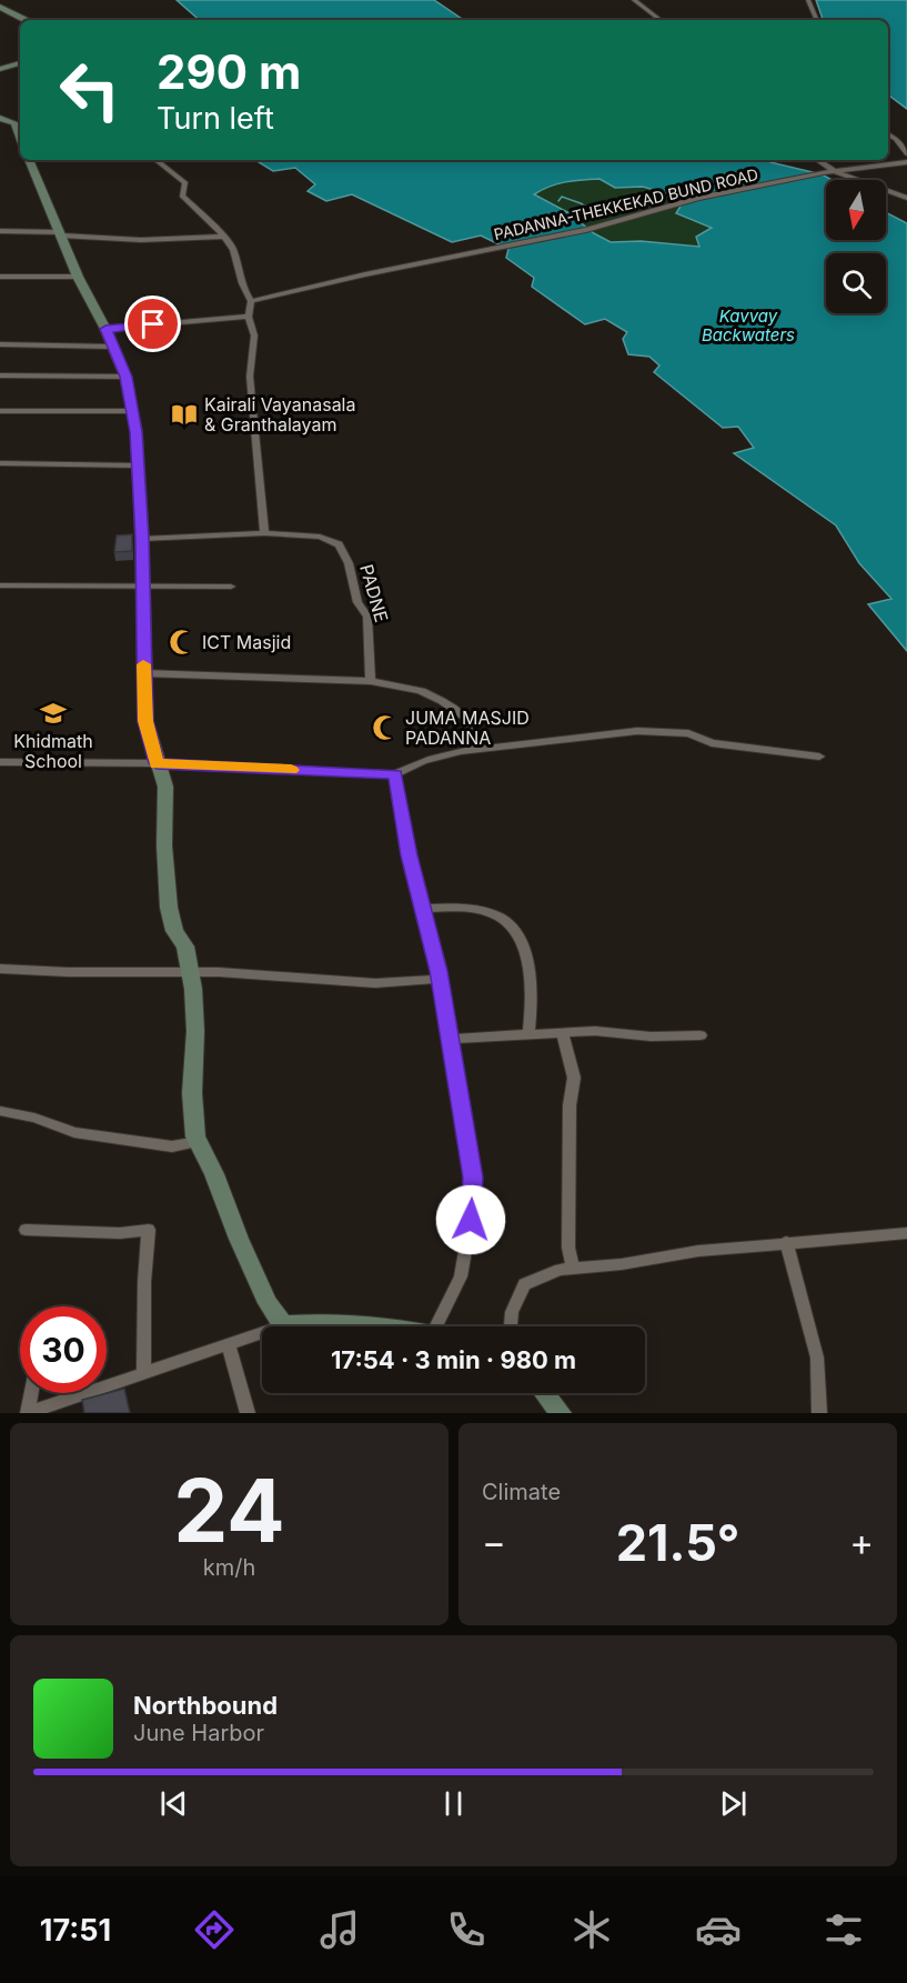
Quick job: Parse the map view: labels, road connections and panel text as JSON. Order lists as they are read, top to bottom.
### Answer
{
  "streets": {
    "street": ["PADANNA-THEKKEKAD BUND ROAD", "PADNE"]
  },
  "water": ["Kavvay Backwaters"],
  "places": {
    "library": ["Kairali Vayanasala & Granthalayam"],
    "mosque": ["ICT Masjid", "JUMA MASJID PADANNA"],
    "school or university": ["Khidmath School"]
  },
  "north": "bottom",
  "page": {
    "turn": ["290 m", "Turn left"],
    "limit": "30",
    "trip": "17:54 · 3 min · 980 m",
    "tile": [
      ["24", "km/h"],
      "Climate"
    ],
    "heat": ["−", "21.5°", "+"],
    "song": ["Northbound", "June Harbor"],
    "tabs": "17:51"
  }
}
